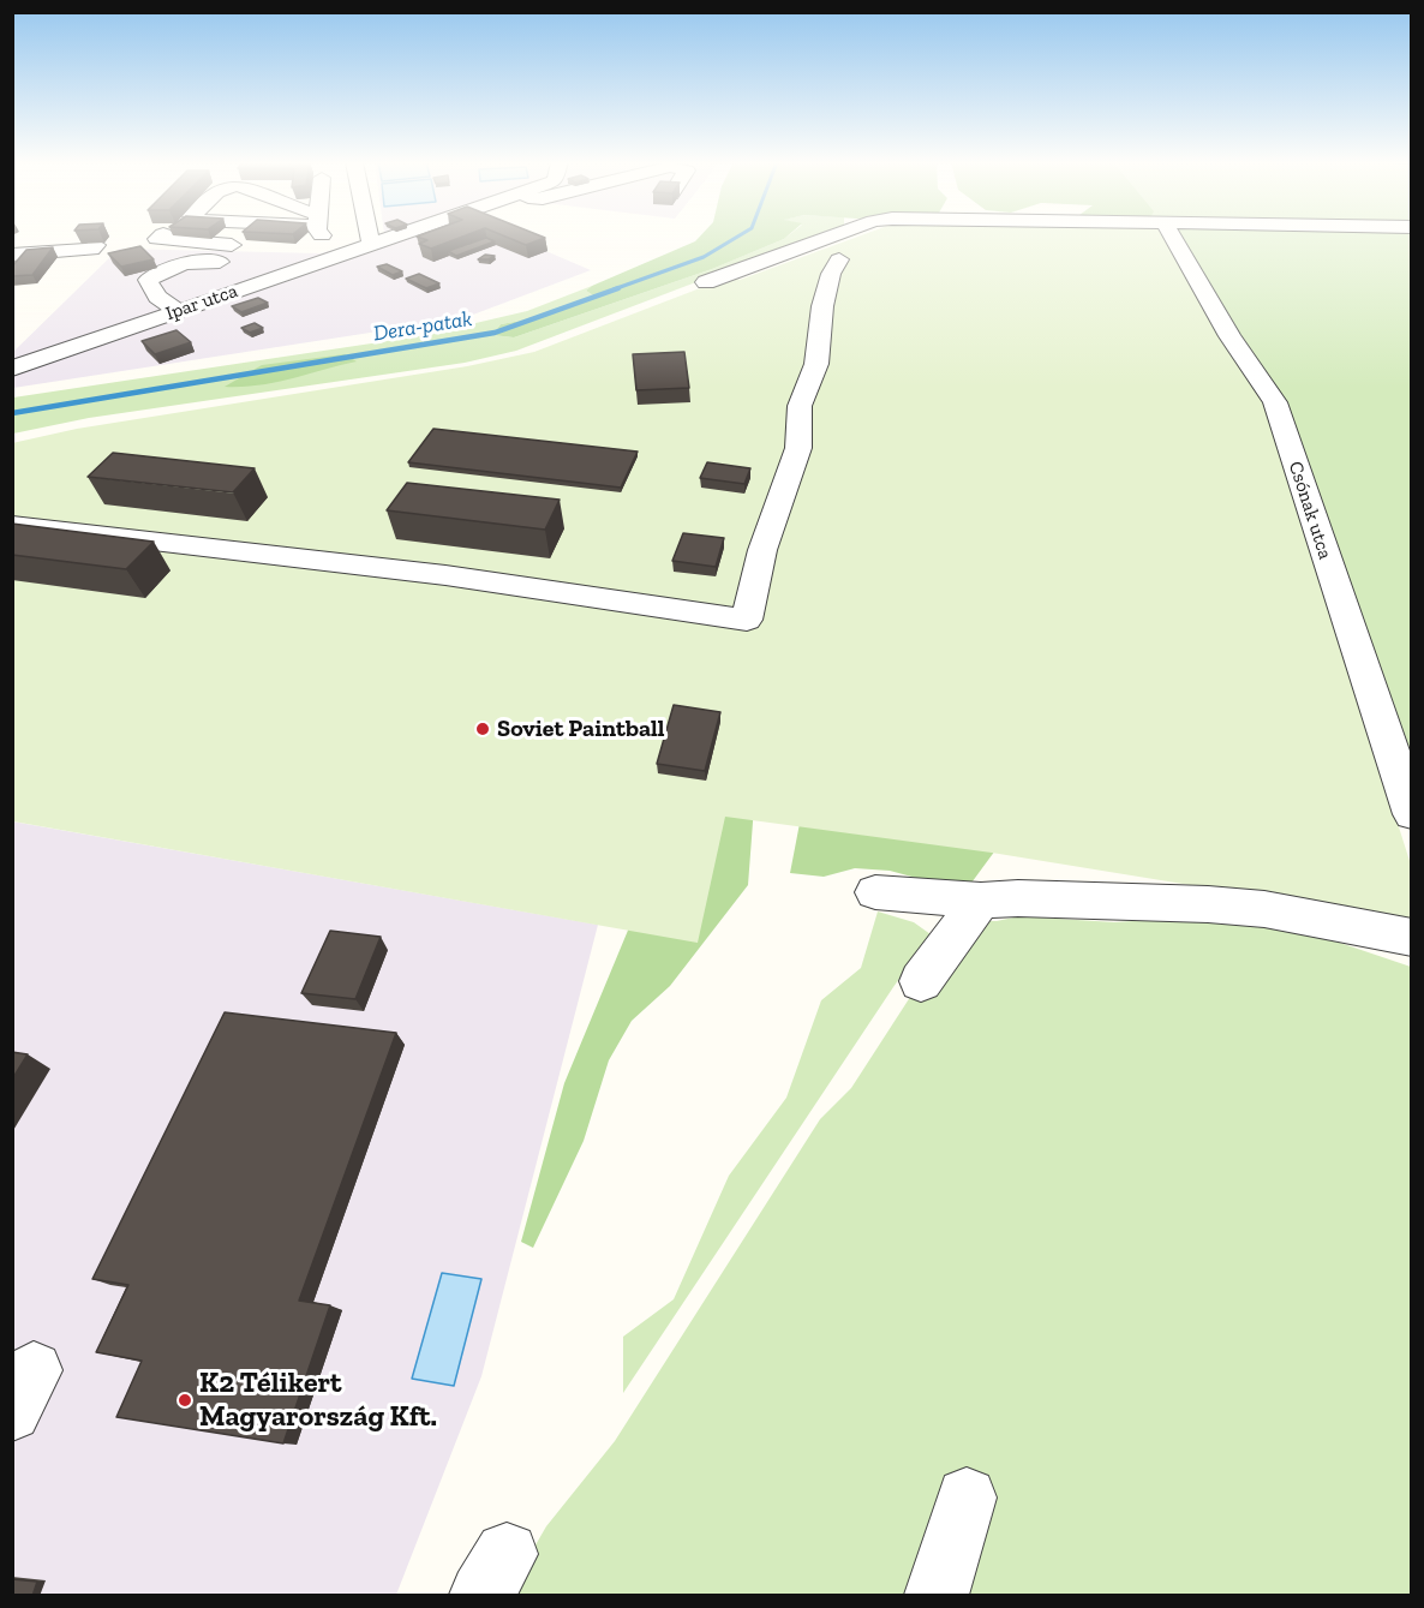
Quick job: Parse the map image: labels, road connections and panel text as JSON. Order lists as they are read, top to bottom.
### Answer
{
  "streets": {
    "street": ["Ipar utca", "Csónak utca"]
  },
  "water": ["Dera-patak"],
  "places": ["Soviet Paintball", "K2 Télikert Magyarország Kft."]
}
